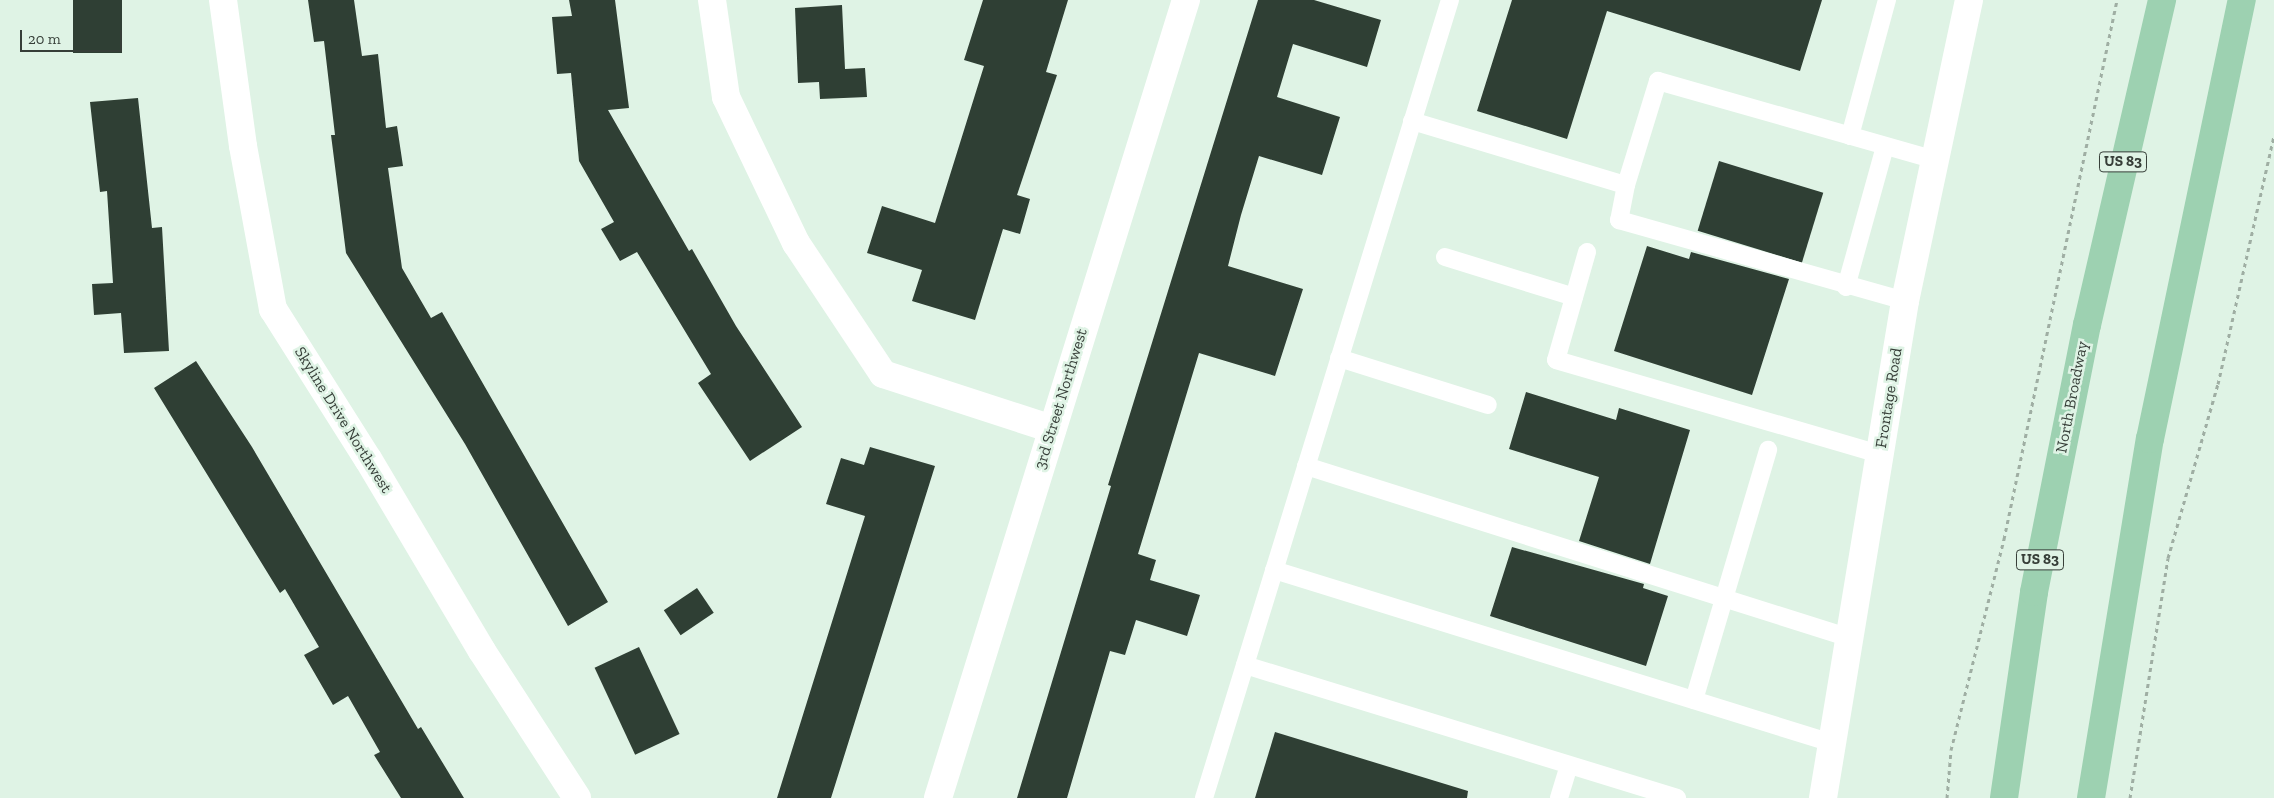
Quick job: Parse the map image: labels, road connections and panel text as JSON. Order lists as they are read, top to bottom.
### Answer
{
  "streets": {
    "main road": ["US 83", "North Broadway"],
    "street": ["Frontage Road", "3rd Street Northwest", "Skyline Drive Northwest"]
  },
  "scale_bar": "20 m"
}
